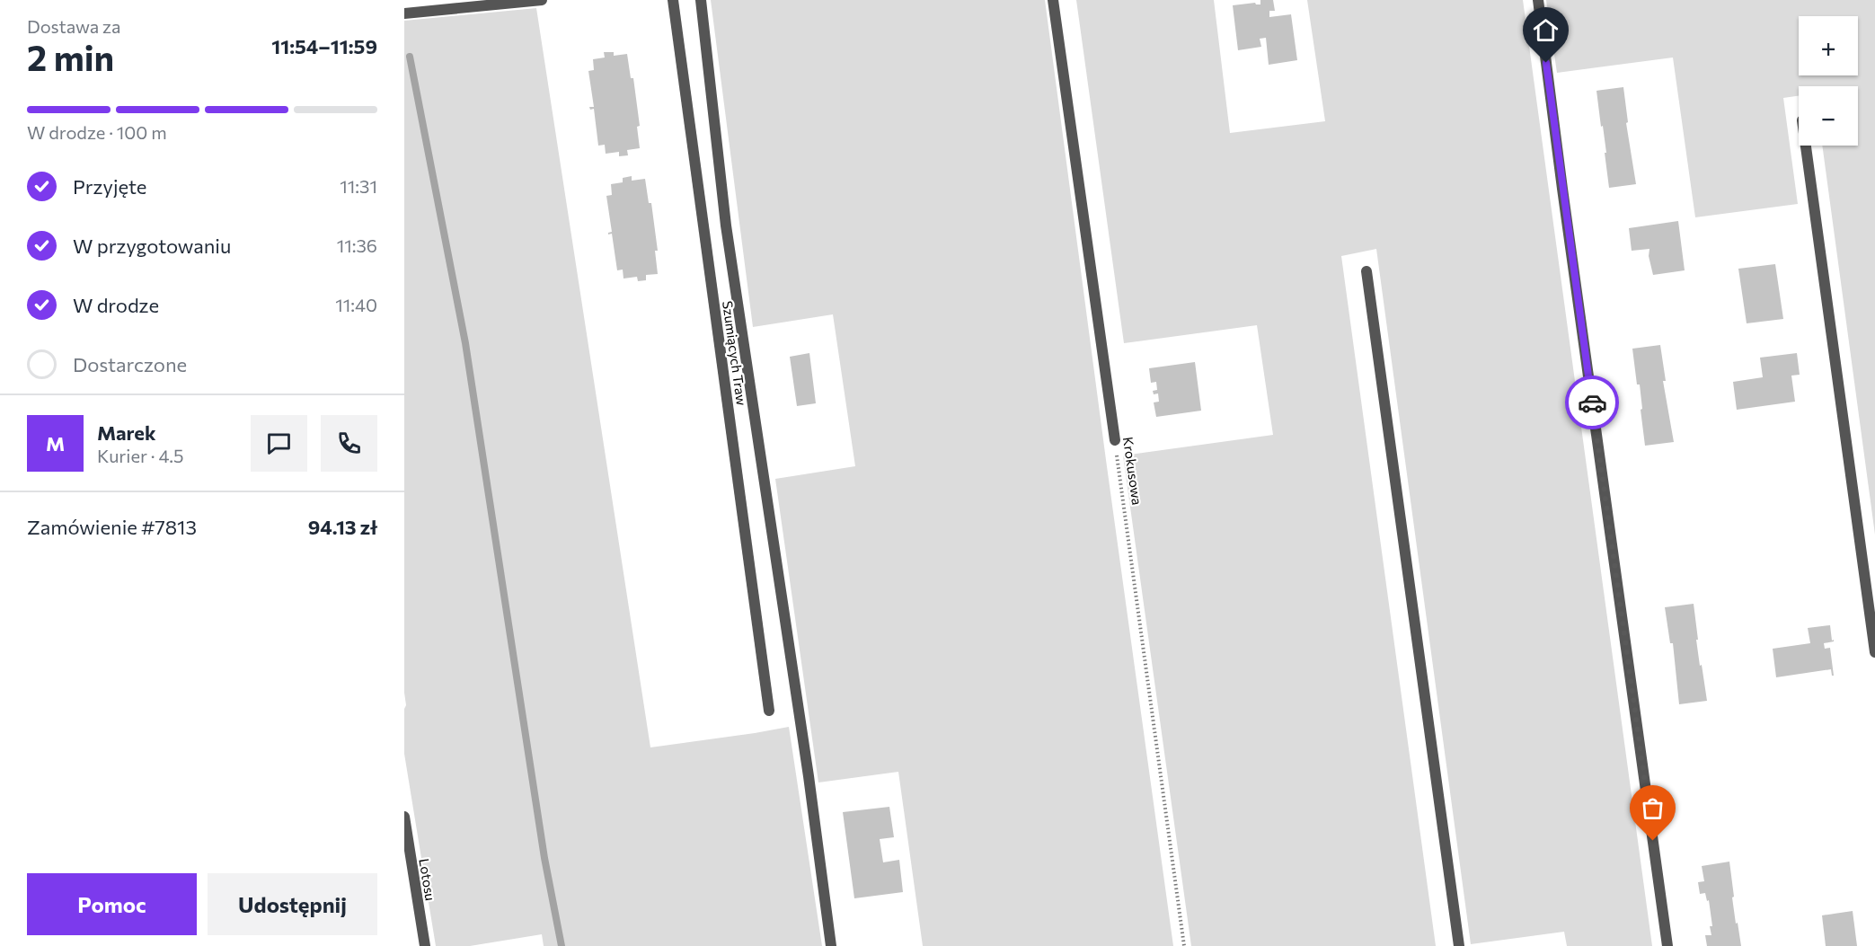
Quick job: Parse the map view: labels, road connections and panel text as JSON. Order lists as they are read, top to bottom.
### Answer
{
  "streets": {
    "street": ["Szumiących Traw", "Krokusowa", "Lotosu"]
  },
  "page": {
    "heading": ["2 min", "Dostawa za", "11:54–11:59"],
    "panel": [
      "Marek",
      "Kurier · 4.5",
      "Zamówienie #7813",
      "94.13 zł"
    ],
    "map_buttons": ["+", "−"],
    "bar": "W drodze · 100 m",
    "list": [
      ["Przyjęte", "11:31"],
      ["W przygotowaniu", "11:36"],
      ["W drodze", "11:40"],
      "Dostarczone"
    ],
    "round": "M",
    "buttons": ["Pomoc", "Udostępnij"]
  }
}
